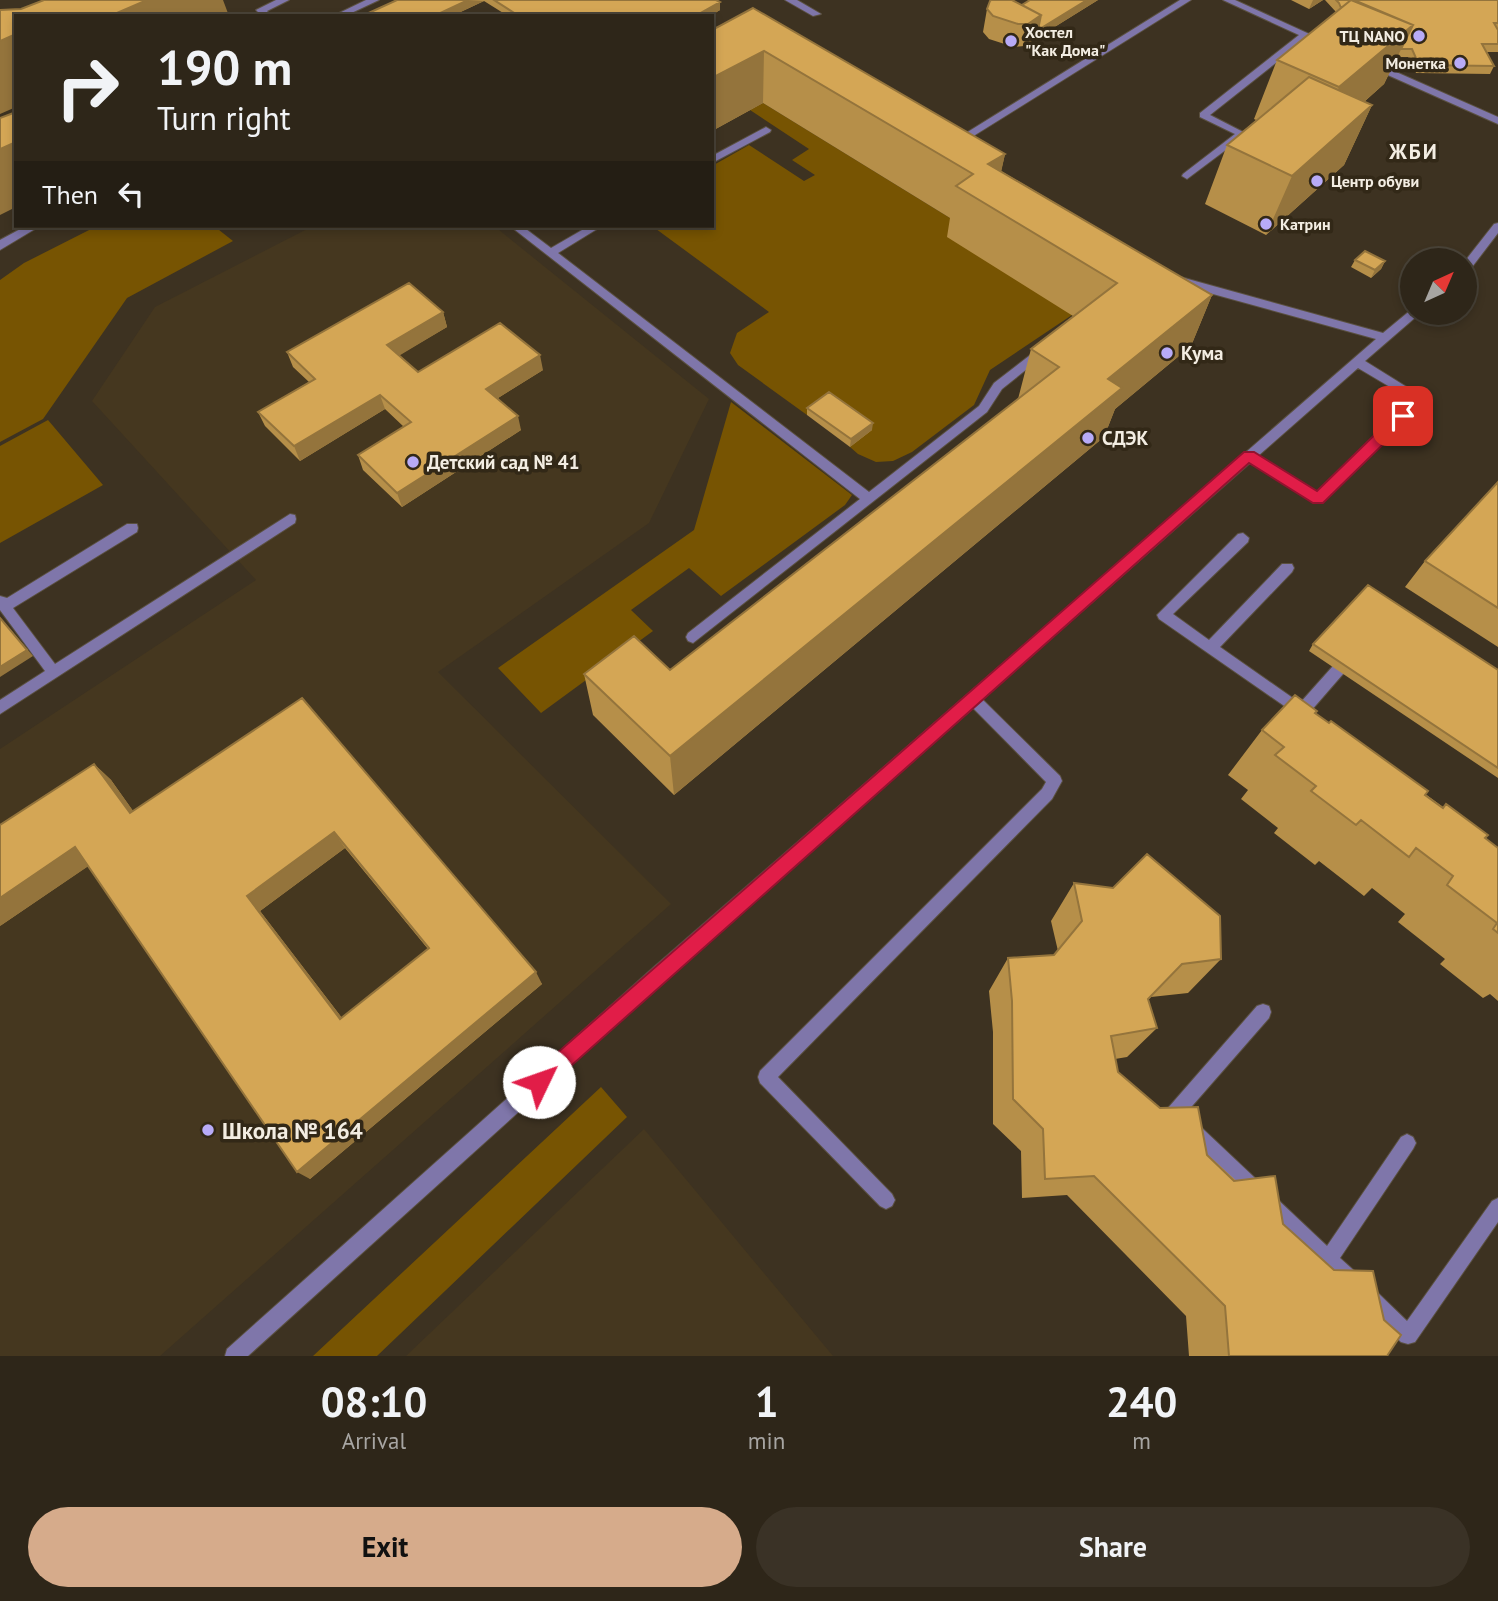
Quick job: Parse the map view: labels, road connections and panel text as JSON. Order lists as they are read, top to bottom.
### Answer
{
  "districts": ["ЖБИ"],
  "places": [
    "ТЦ NANO",
    "Хостел \"Как Дома\"",
    "Монетка",
    "Центр обуви",
    "Катрин",
    "Кума",
    "СДЭК",
    "Детский сад № 41",
    "Школа № 164"
  ],
  "north": "top right",
  "page": {
    "turn": ["190 m", "Turn right"],
    "then": "Then",
    "eta": [
      "08:10",
      "Arrival",
      "1",
      "min",
      "240",
      "m"
    ],
    "buttons": ["Exit", "Share"]
  }
}
